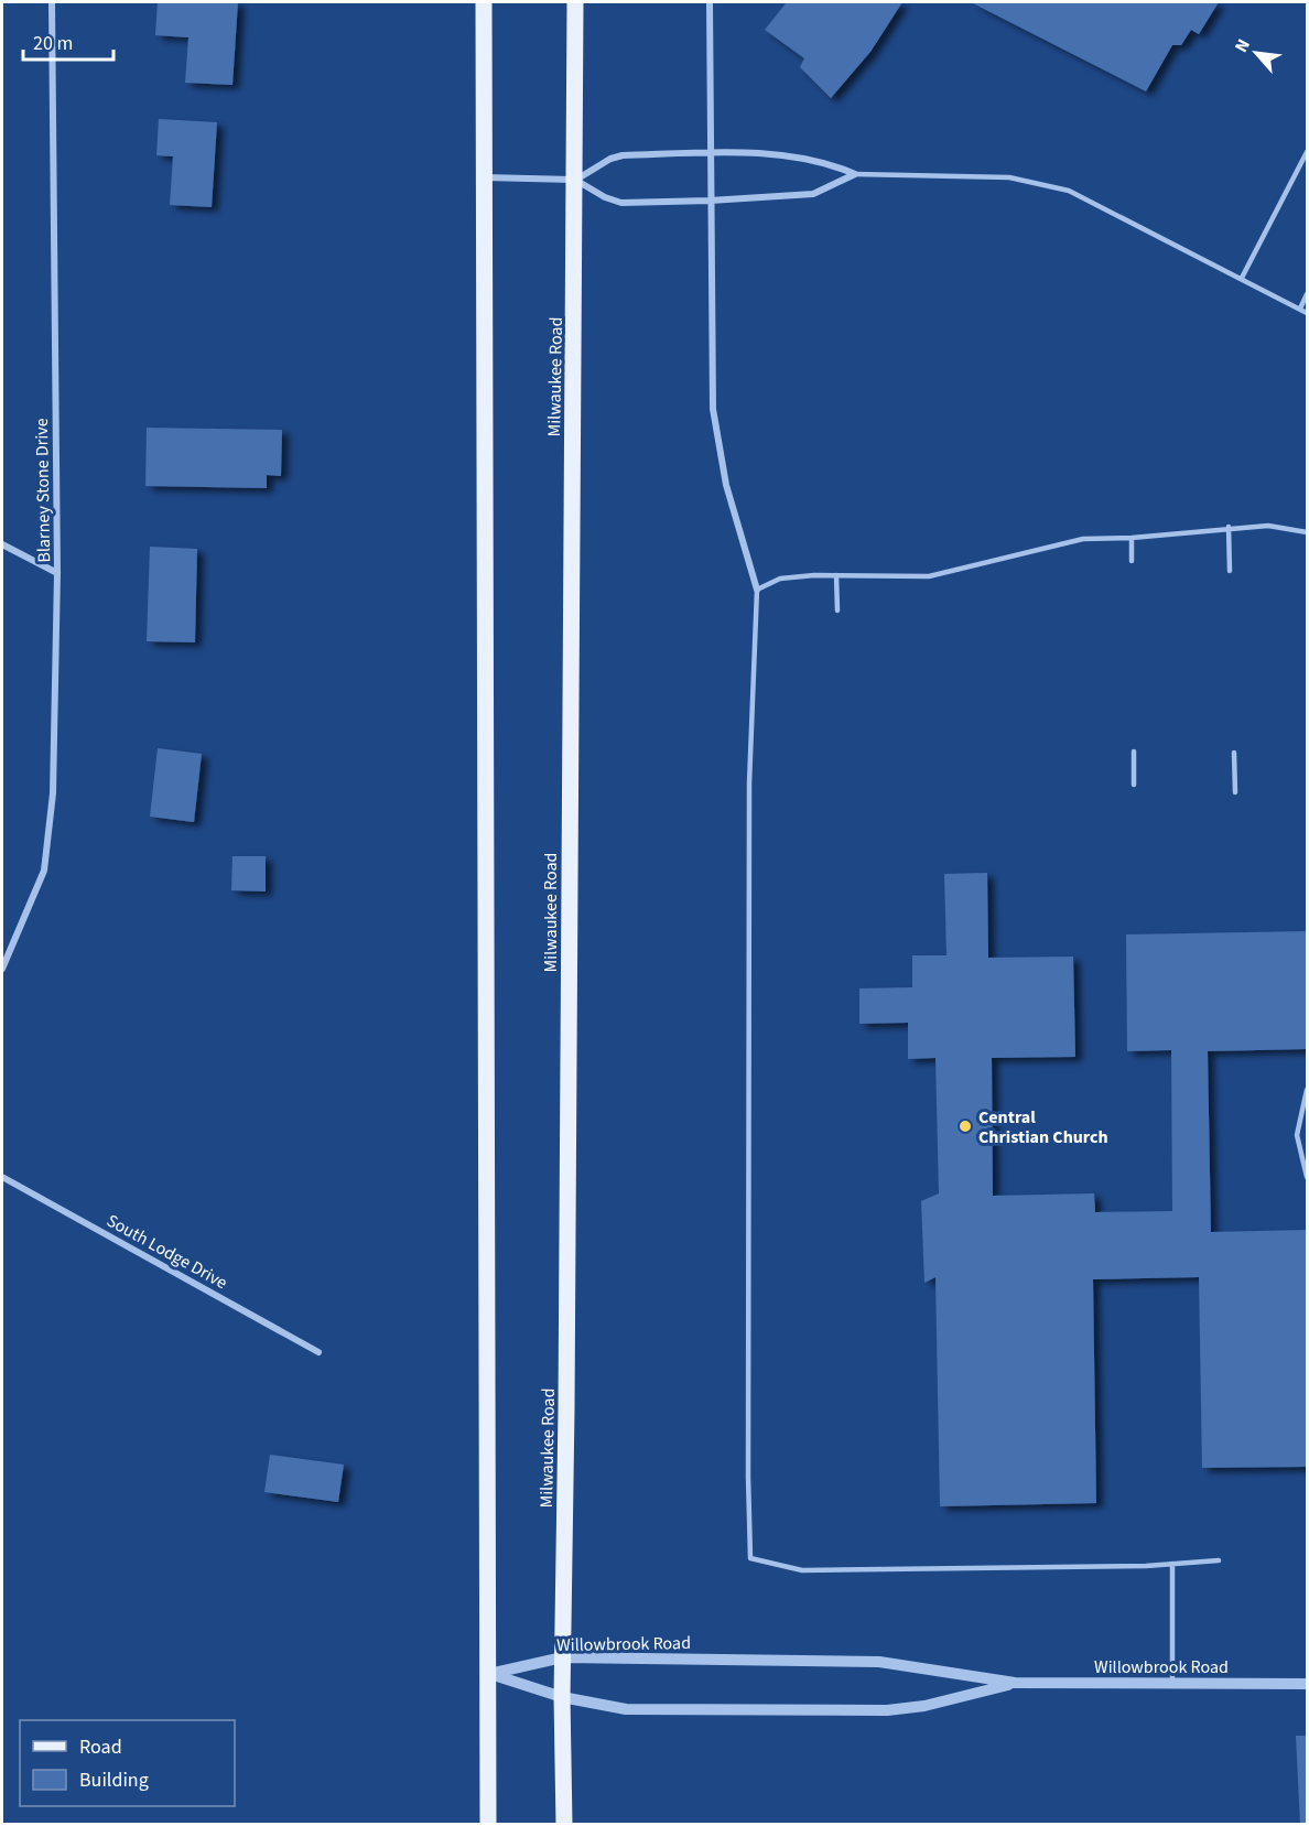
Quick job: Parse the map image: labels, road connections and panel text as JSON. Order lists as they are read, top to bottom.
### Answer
{
  "streets": {
    "main road": ["Milwaukee Road"],
    "street": ["Blarney Stone Drive", "South Lodge Drive", "Willowbrook Road"]
  },
  "crossings": [
    ["Milwaukee Road", "Willowbrook Road"]
  ],
  "places": ["Central Christian Church"],
  "legend": ["Road", "Building"],
  "scale_bar": "20 m",
  "north": "top left"
}
